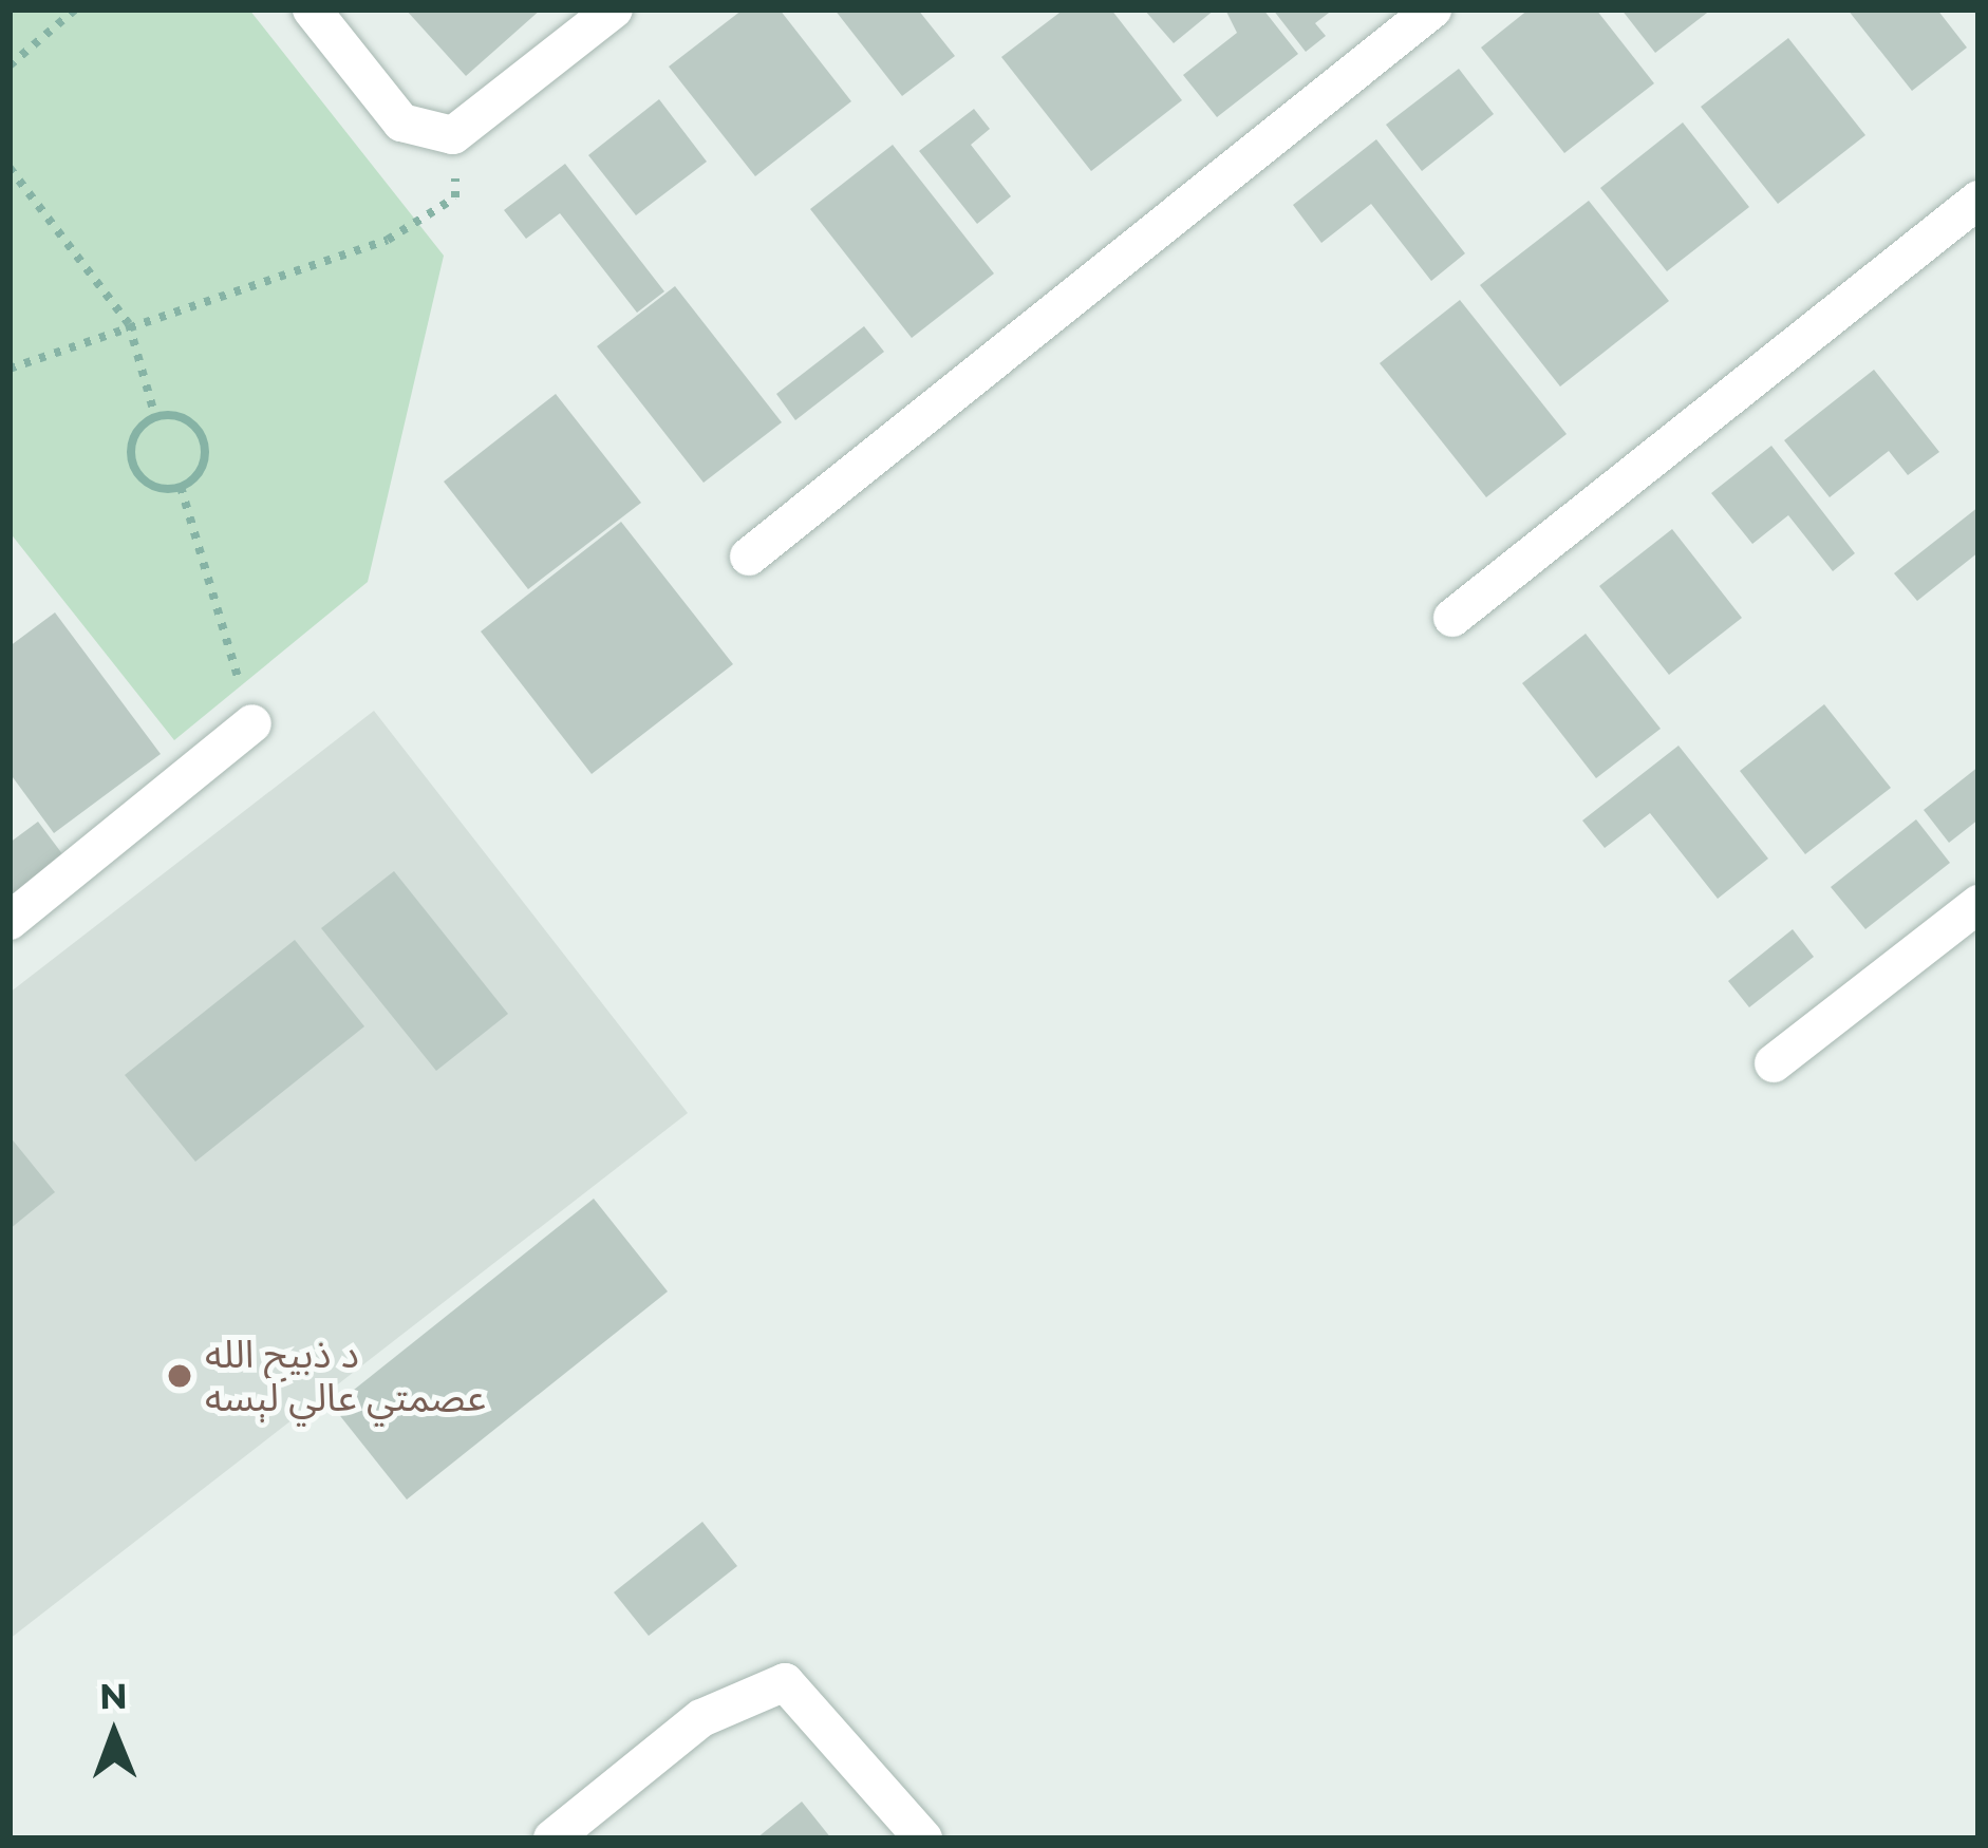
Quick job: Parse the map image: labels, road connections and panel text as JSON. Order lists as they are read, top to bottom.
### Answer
{
  "places": ["د ذبیح الله عصمتي عالي لېسه"],
  "north": "top"
}
